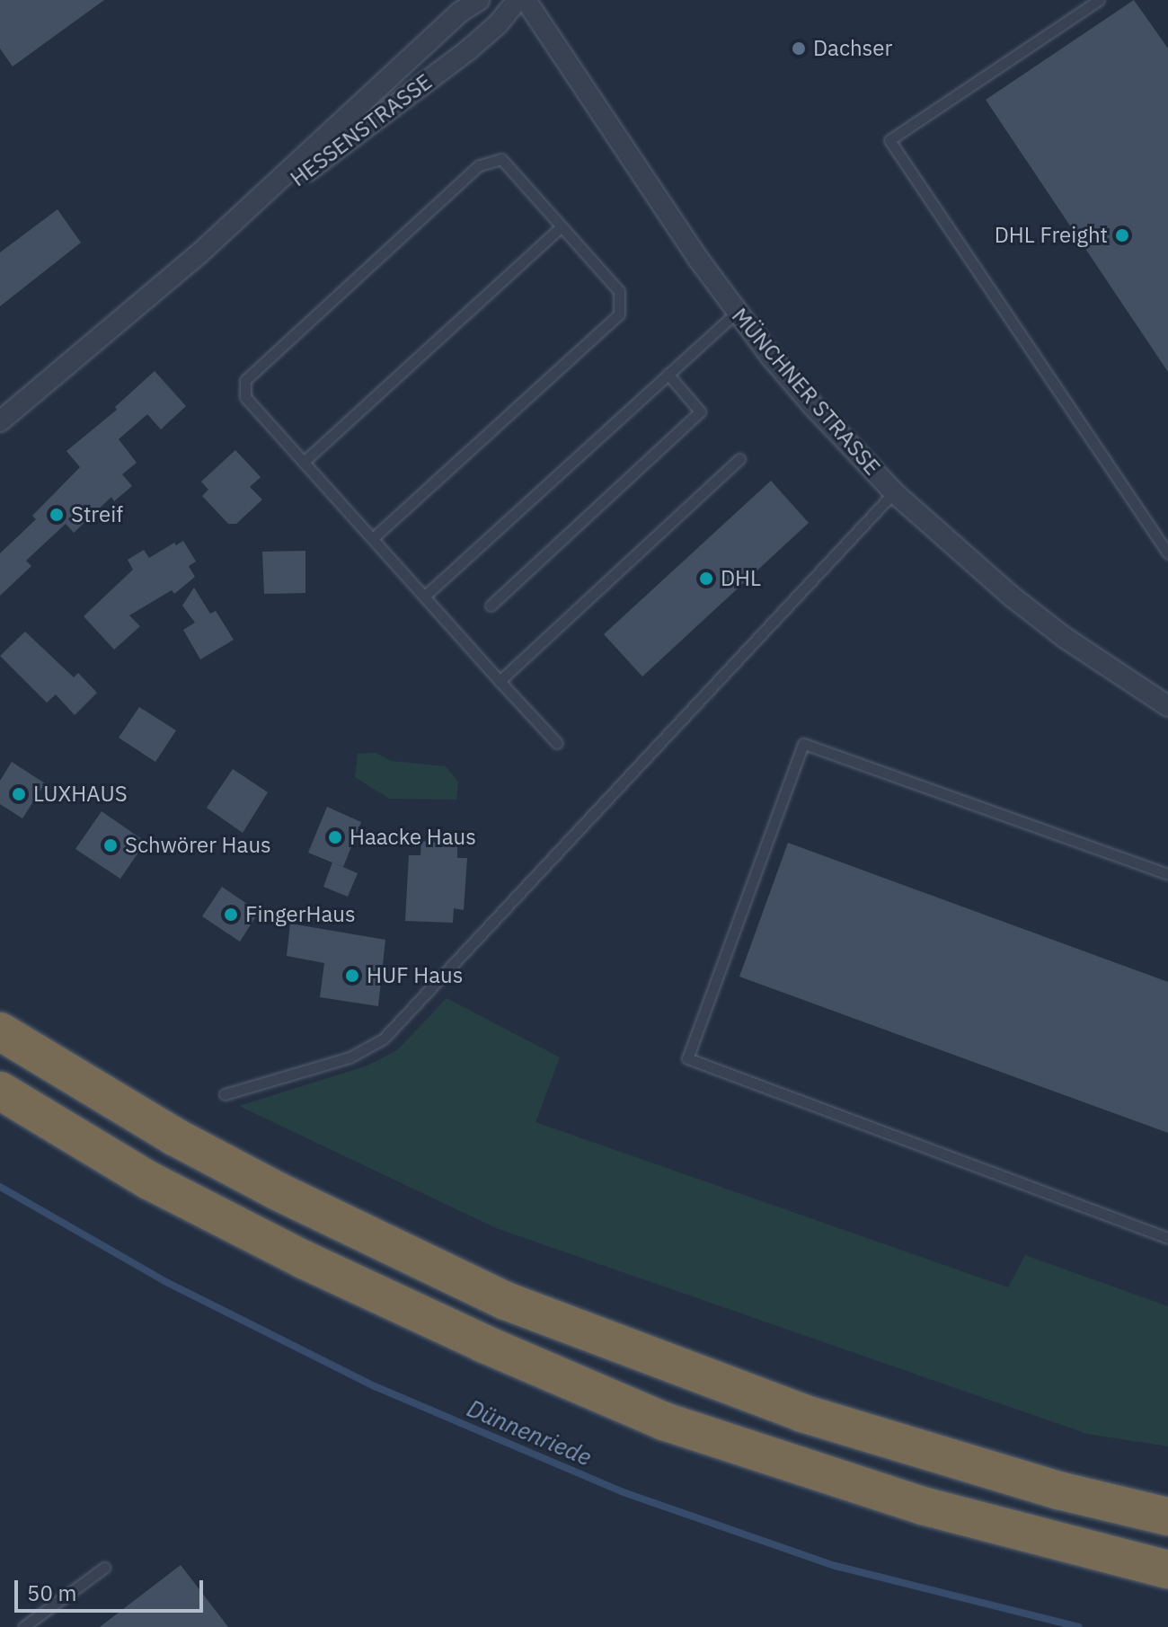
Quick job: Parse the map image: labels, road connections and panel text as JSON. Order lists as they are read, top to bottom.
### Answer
{
  "streets": {
    "street": ["HESSENSTRASSE", "MÜNCHNER STRASSE"]
  },
  "water": ["Dünnenriede"],
  "places": [
    "Dachser",
    "DHL Freight",
    "Streif",
    "DHL",
    "LUXHAUS",
    "Haacke Haus",
    "Schwörer Haus",
    "FingerHaus",
    "HUF Haus"
  ],
  "scale_bar": "50 m"
}
